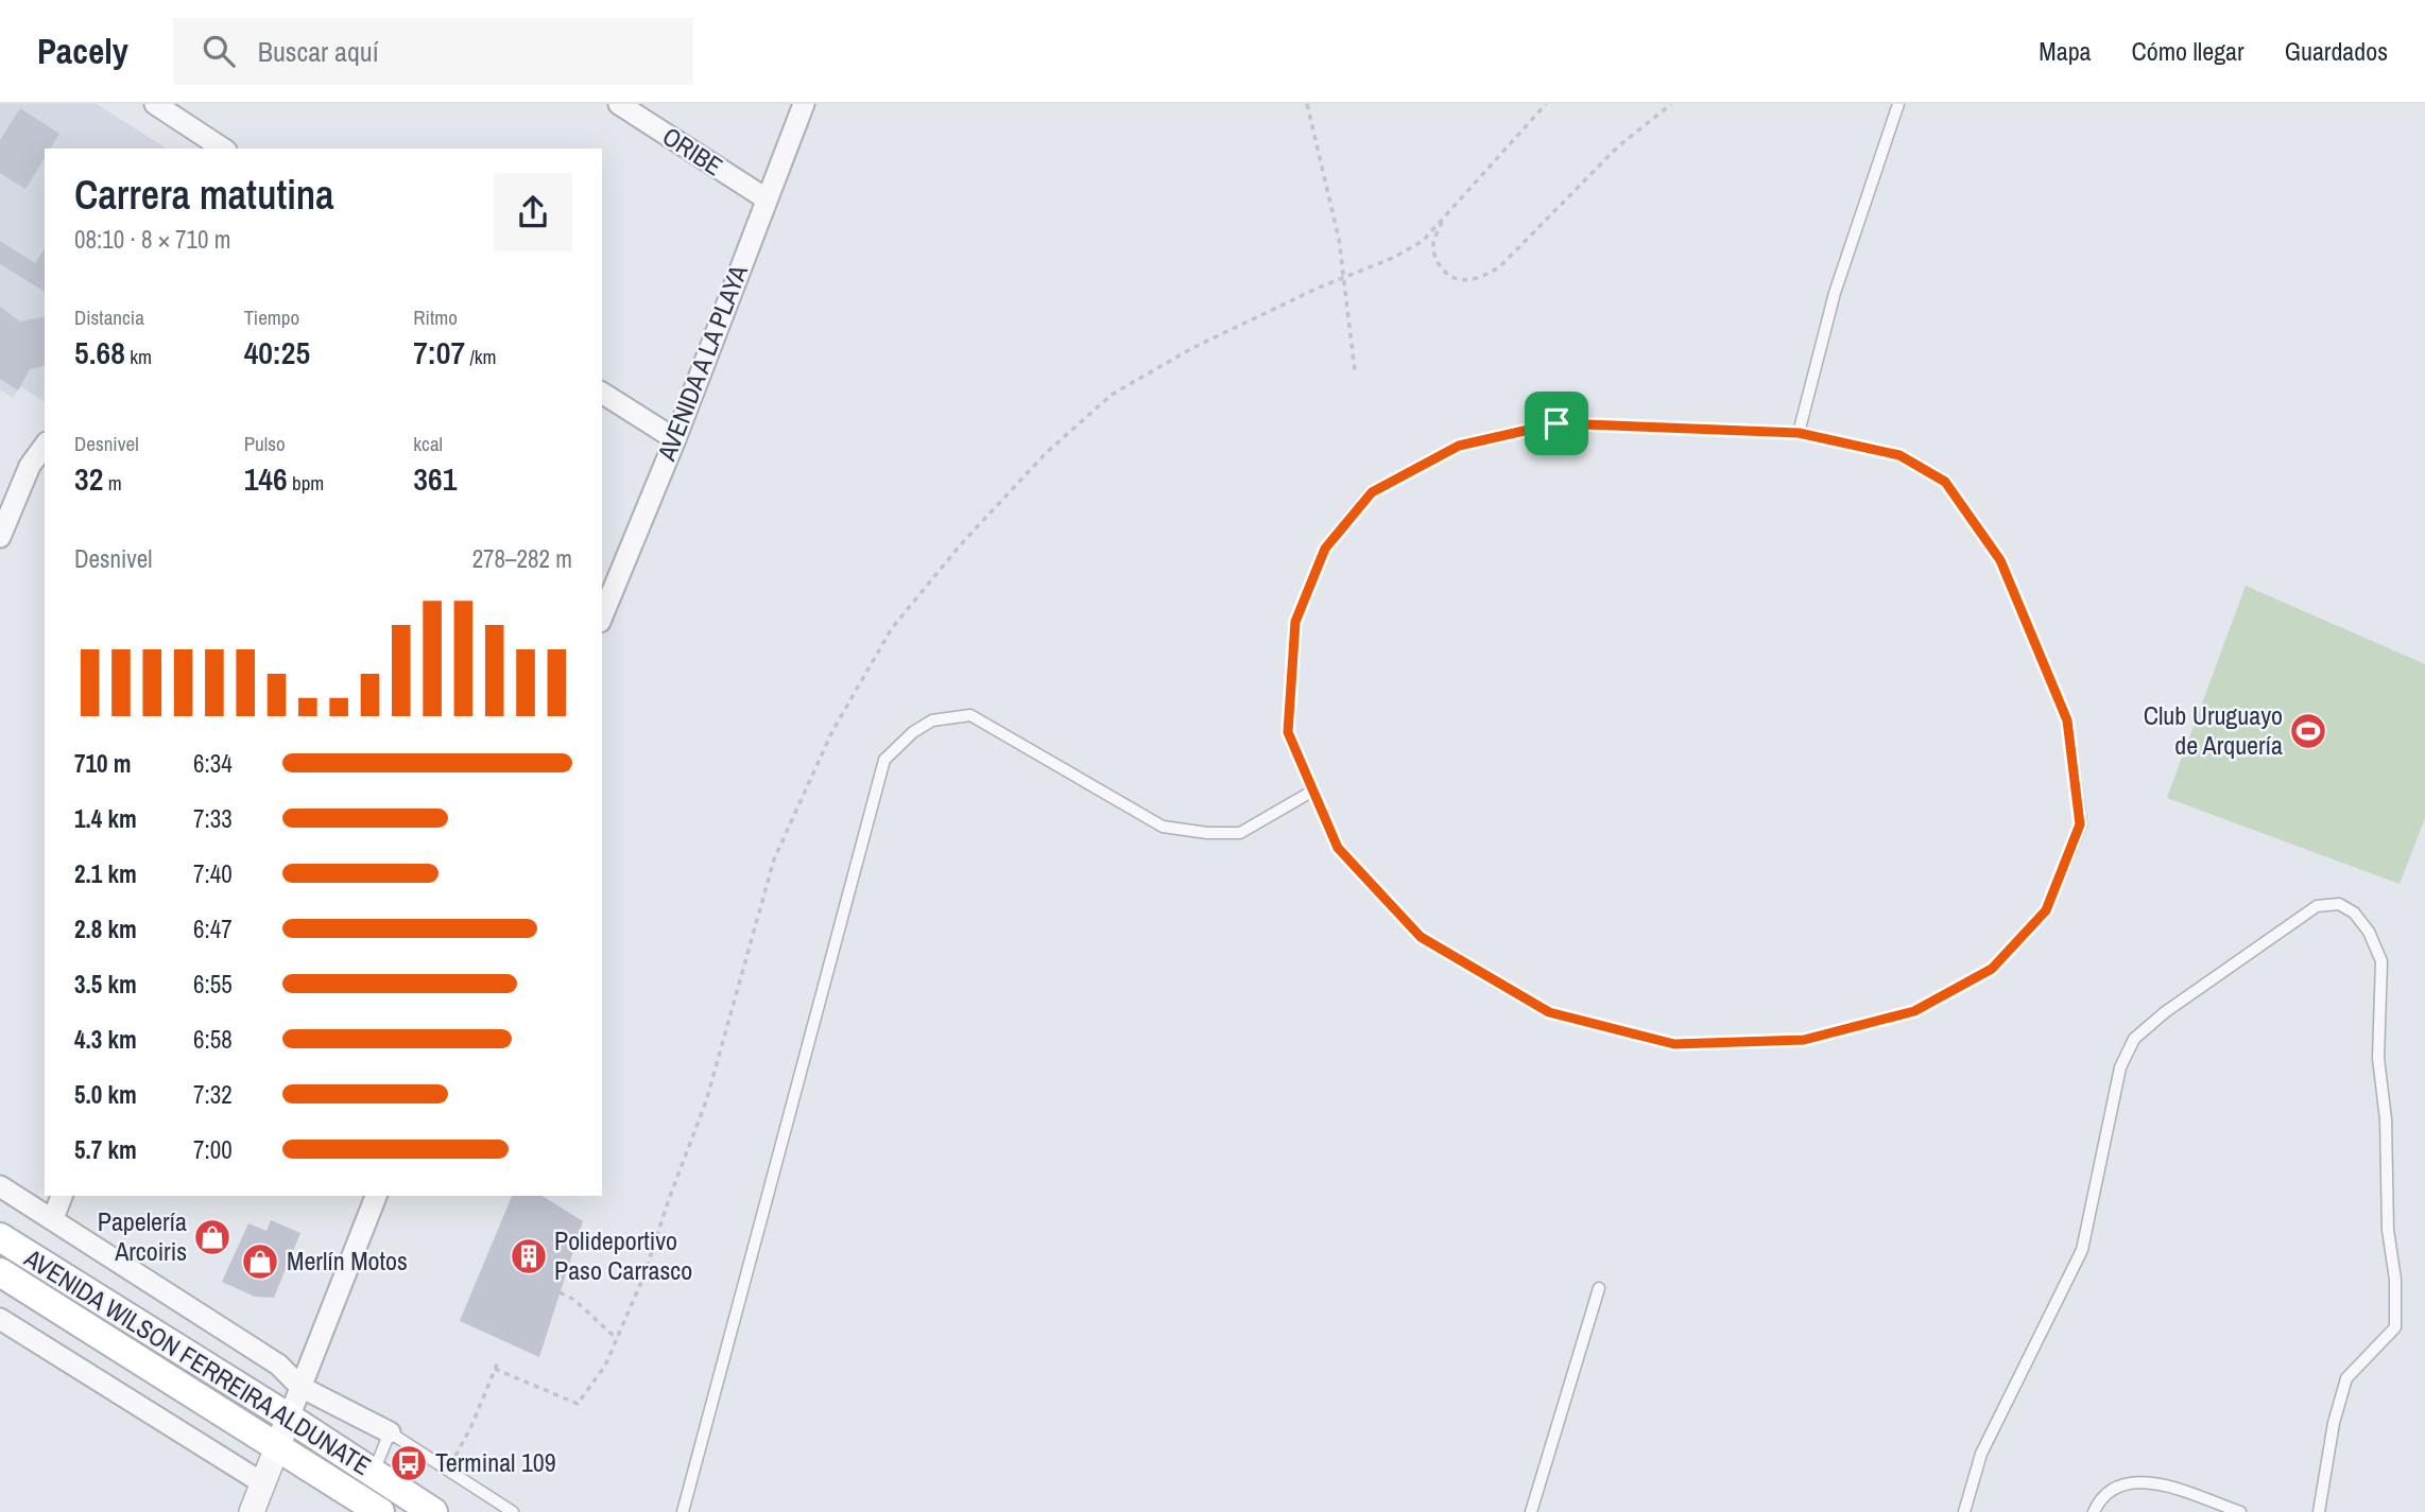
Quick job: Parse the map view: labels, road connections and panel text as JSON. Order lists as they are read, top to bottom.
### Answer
{
  "streets": {
    "main road": ["AVENIDA WILSON FERREIRA ALDUNATE"],
    "street": ["ORIBE", "AVENIDA A LA PLAYA"]
  },
  "crossings": [
    ["ORIBE", "AVENIDA A LA PLAYA"]
  ],
  "places": {
    "sports": ["Club Uruguayo de Arquería"],
    "shop": ["Papelería Arcoiris", "Merlín Motos"],
    "building": ["Polideportivo Paso Carrasco"],
    "bus stop": ["Terminal 109"]
  },
  "page": {
    "header": "Pacely",
    "search": "Buscar aquí",
    "nav": ["Mapa", "Cómo llegar", "Guardados"],
    "heading": ["Carrera matutina", "08:10 · 8 × 710 m"],
    "stats": [
      ["Distancia", "5.68 km"],
      ["Tiempo", "40:25"],
      ["Ritmo", "7:07 /km"],
      ["Desnivel", "32 m"],
      ["Pulso", "146 bpm"],
      ["kcal", "361"]
    ],
    "chart": ["Desnivel", "278–282 m"],
    "list": [
      {
        "name": "710 m",
        "note": "6:34"
      },
      {
        "name": "1.4 km",
        "note": "7:33"
      },
      {
        "name": "2.1 km",
        "note": "7:40"
      },
      {
        "name": "2.8 km",
        "note": "6:47"
      },
      {
        "name": "3.5 km",
        "note": "6:55"
      },
      {
        "name": "4.3 km",
        "note": "6:58"
      },
      {
        "name": "5.0 km",
        "note": "7:32"
      },
      {
        "name": "5.7 km",
        "note": "7:00"
      }
    ]
  }
}
